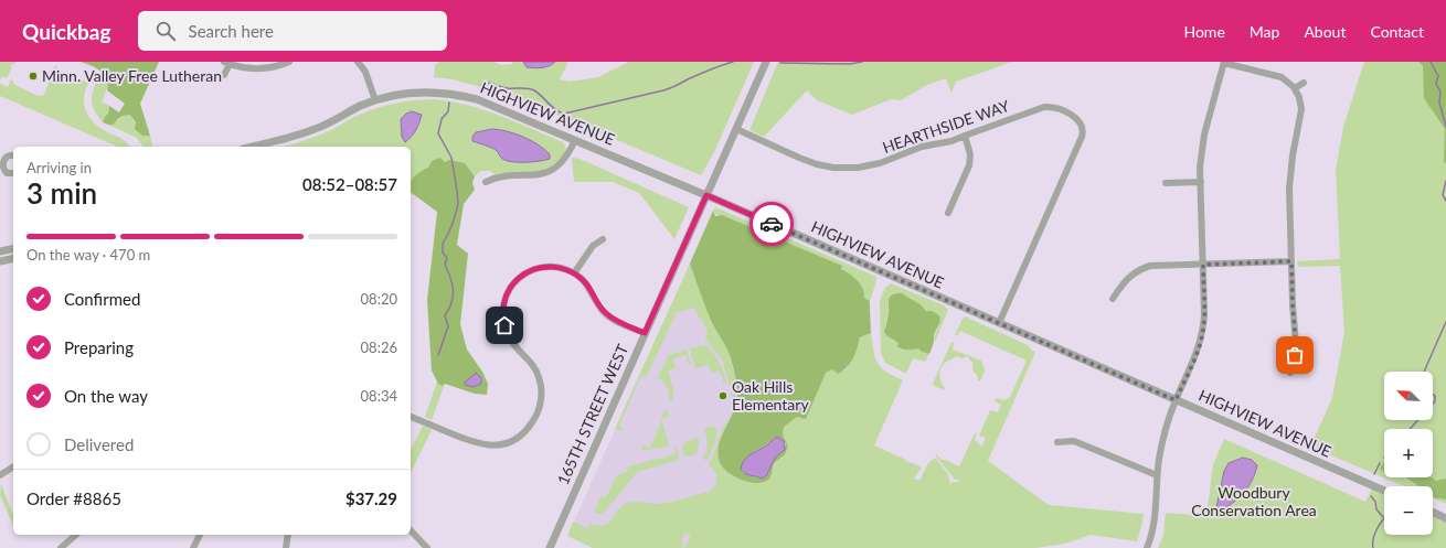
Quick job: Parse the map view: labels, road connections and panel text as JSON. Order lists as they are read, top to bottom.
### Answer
{
  "streets": {
    "street": ["HIGHVIEW AVENUE", "HEARTHSIDE WAY", "165TH STREET WEST"]
  },
  "crossings": [
    ["HIGHVIEW AVENUE", "HEARTHSIDE WAY"],
    ["HIGHVIEW AVENUE", "165TH STREET WEST"],
    ["HEARTHSIDE WAY", "165TH STREET WEST"]
  ],
  "parks": ["Woodbury Conservation Area"],
  "places": ["Minn. Valley Free Lutheran", "Oak Hills Elementary"],
  "north": "top left",
  "page": {
    "header": "Quickbag",
    "search": "Search here",
    "nav": [
      "Home",
      "Map",
      "About",
      "Contact"
    ],
    "heading": ["3 min", "Arriving in", "08:52–08:57"],
    "panel": ["Order #8865", "$37.29"],
    "bar": "On the way · 470 m",
    "list": [
      ["Confirmed", "08:20"],
      ["Preparing", "08:26"],
      ["On the way", "08:34"],
      "Delivered"
    ],
    "map_buttons": ["+", "−"]
  }
}
